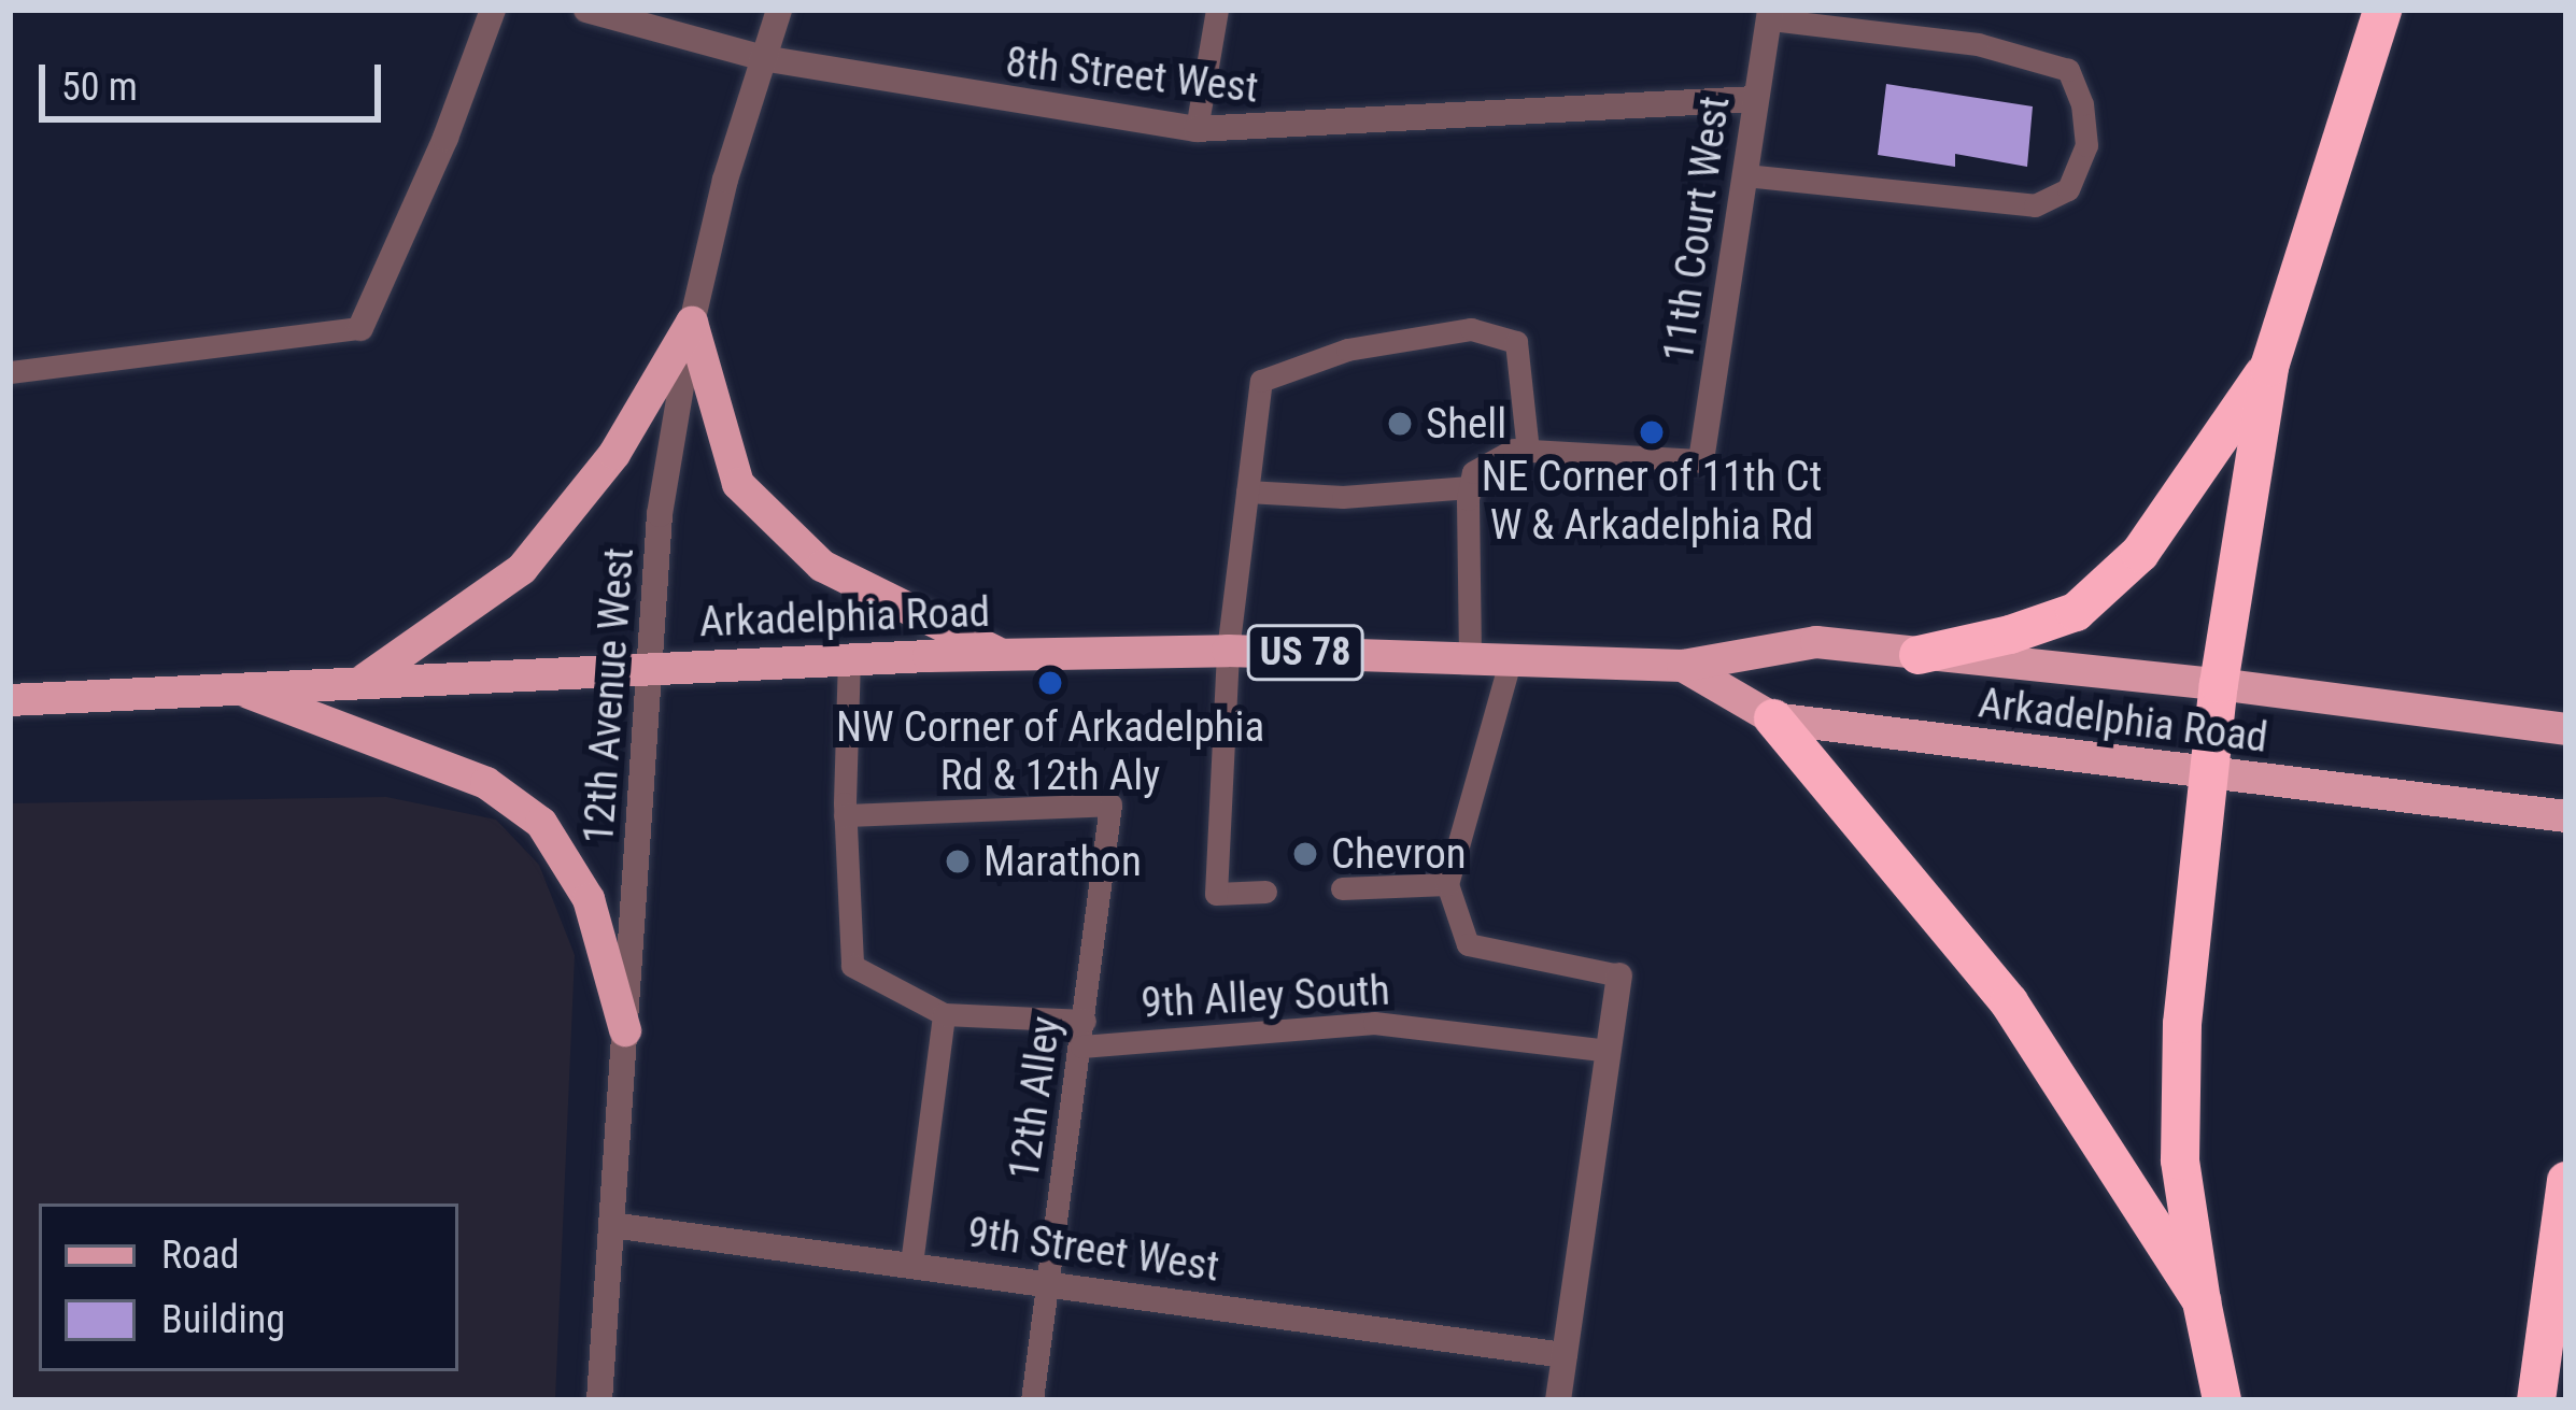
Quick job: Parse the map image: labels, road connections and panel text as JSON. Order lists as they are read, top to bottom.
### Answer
{
  "streets": {
    "main road": ["Arkadelphia Road", "US 78"],
    "street": [
      "8th Street West",
      "11th Court West",
      "12th Avenue West",
      "9th Street West"
    ],
    "lane": ["9th Alley South", "12th Alley"]
  },
  "crossings": [
    ["8th Street West", "11th Court West"],
    ["8th Street West", "12th Avenue West"],
    ["Arkadelphia Road", "12th Avenue West"],
    ["12th Avenue West", "9th Street West"],
    ["9th Alley South", "12th Alley"],
    ["12th Alley", "9th Street West"]
  ],
  "places": [
    "Shell",
    "NE Corner of 11th Ct W & Arkadelphia Rd",
    "NW Corner of Arkadelphia Rd & 12th Aly",
    "Chevron",
    "Marathon"
  ],
  "legend": ["Road", "Building"],
  "scale_bar": "50 m"
}
